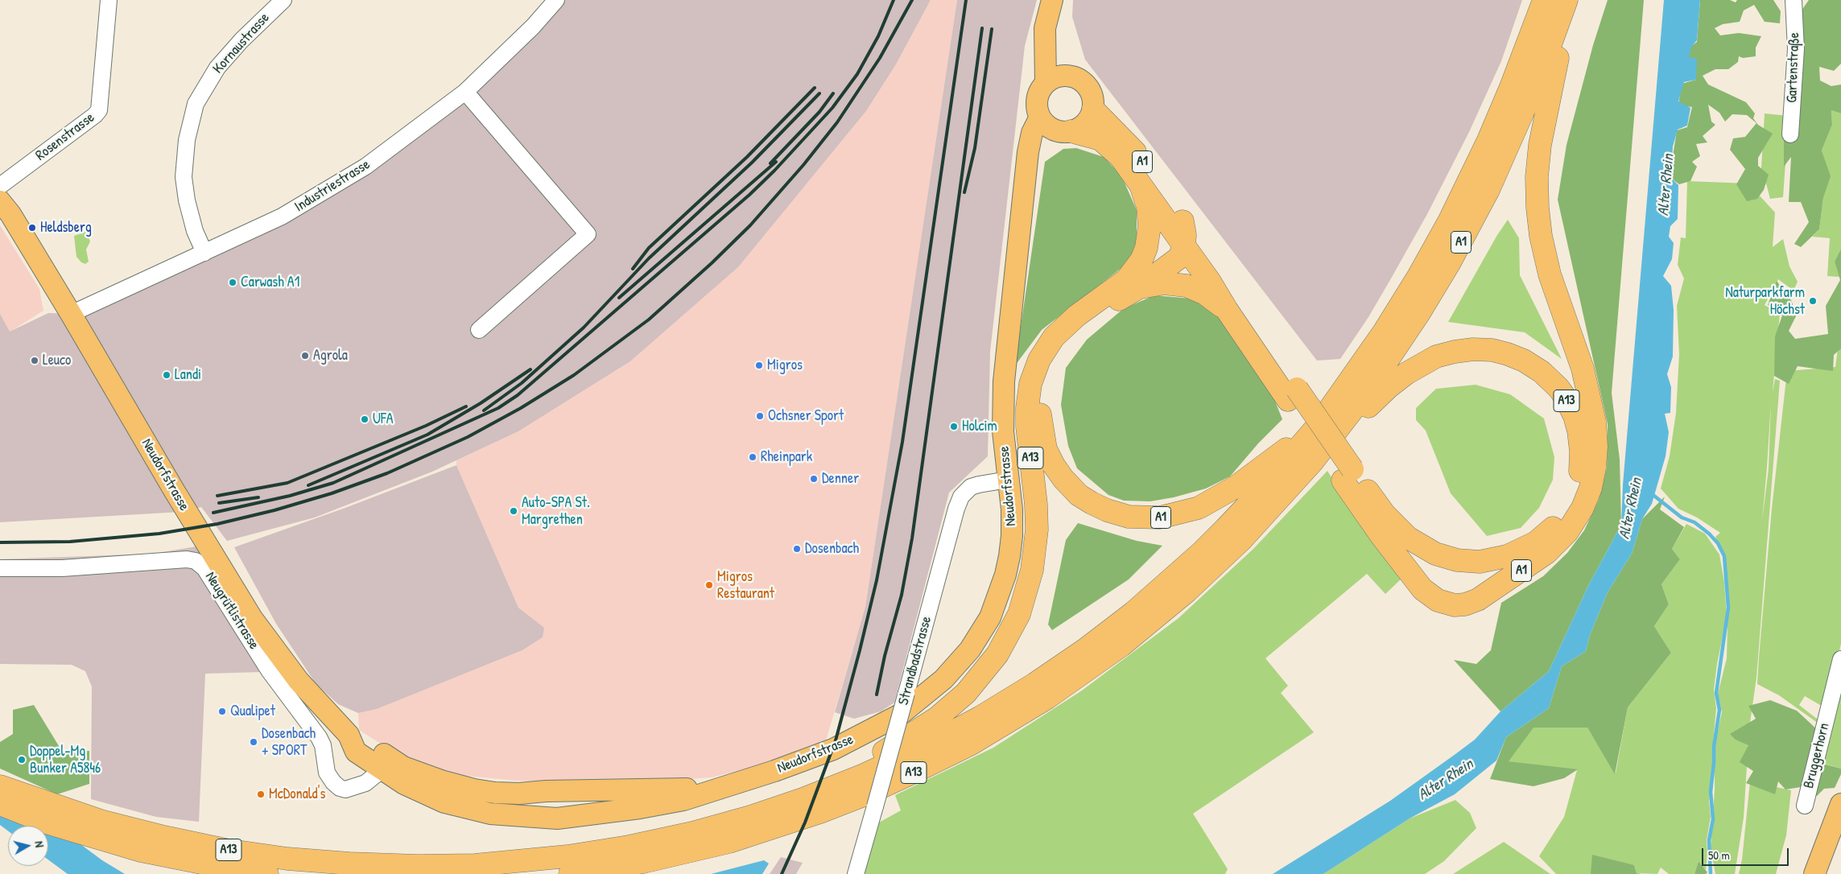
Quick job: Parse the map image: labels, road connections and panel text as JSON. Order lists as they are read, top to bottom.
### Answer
{
  "streets": {
    "highway": ["A1", "A13"],
    "main road": ["Neudorfstrasse"],
    "street": [
      "Kornaustrasse",
      "Gartenstraße",
      "Rosenstrasse",
      "Industriestrasse",
      "Neugrütlistrasse",
      "Strandbadstrasse",
      "Bruggerhorn"
    ]
  },
  "crossings": [
    ["Kornaustrasse", "Industriestrasse"],
    ["A1", "A13"],
    ["A1", "Neudorfstrasse"],
    ["Industriestrasse", "Neudorfstrasse"],
    ["Neudorfstrasse", "Neugrütlistrasse"],
    ["Neudorfstrasse", "Strandbadstrasse"]
  ],
  "water": ["Alter Rhein"],
  "places": [
    "Heldsberg",
    "Carwash A1",
    "Naturparkfarm Höchst",
    "Agrola",
    "Leuco",
    "Migros",
    "Landi",
    "Ochsner Sport",
    "UFA",
    "Holcim",
    "Rheinpark",
    "Denner",
    "Auto-SPA St. Margrethen",
    "Dosenbach",
    "Migros Restaurant",
    "Qualipet",
    "Dosenbach + SPORT",
    "Doppel-Mg Bunker A5846",
    "McDonald's"
  ],
  "scale_bar": "50 m",
  "north": "right"
}
